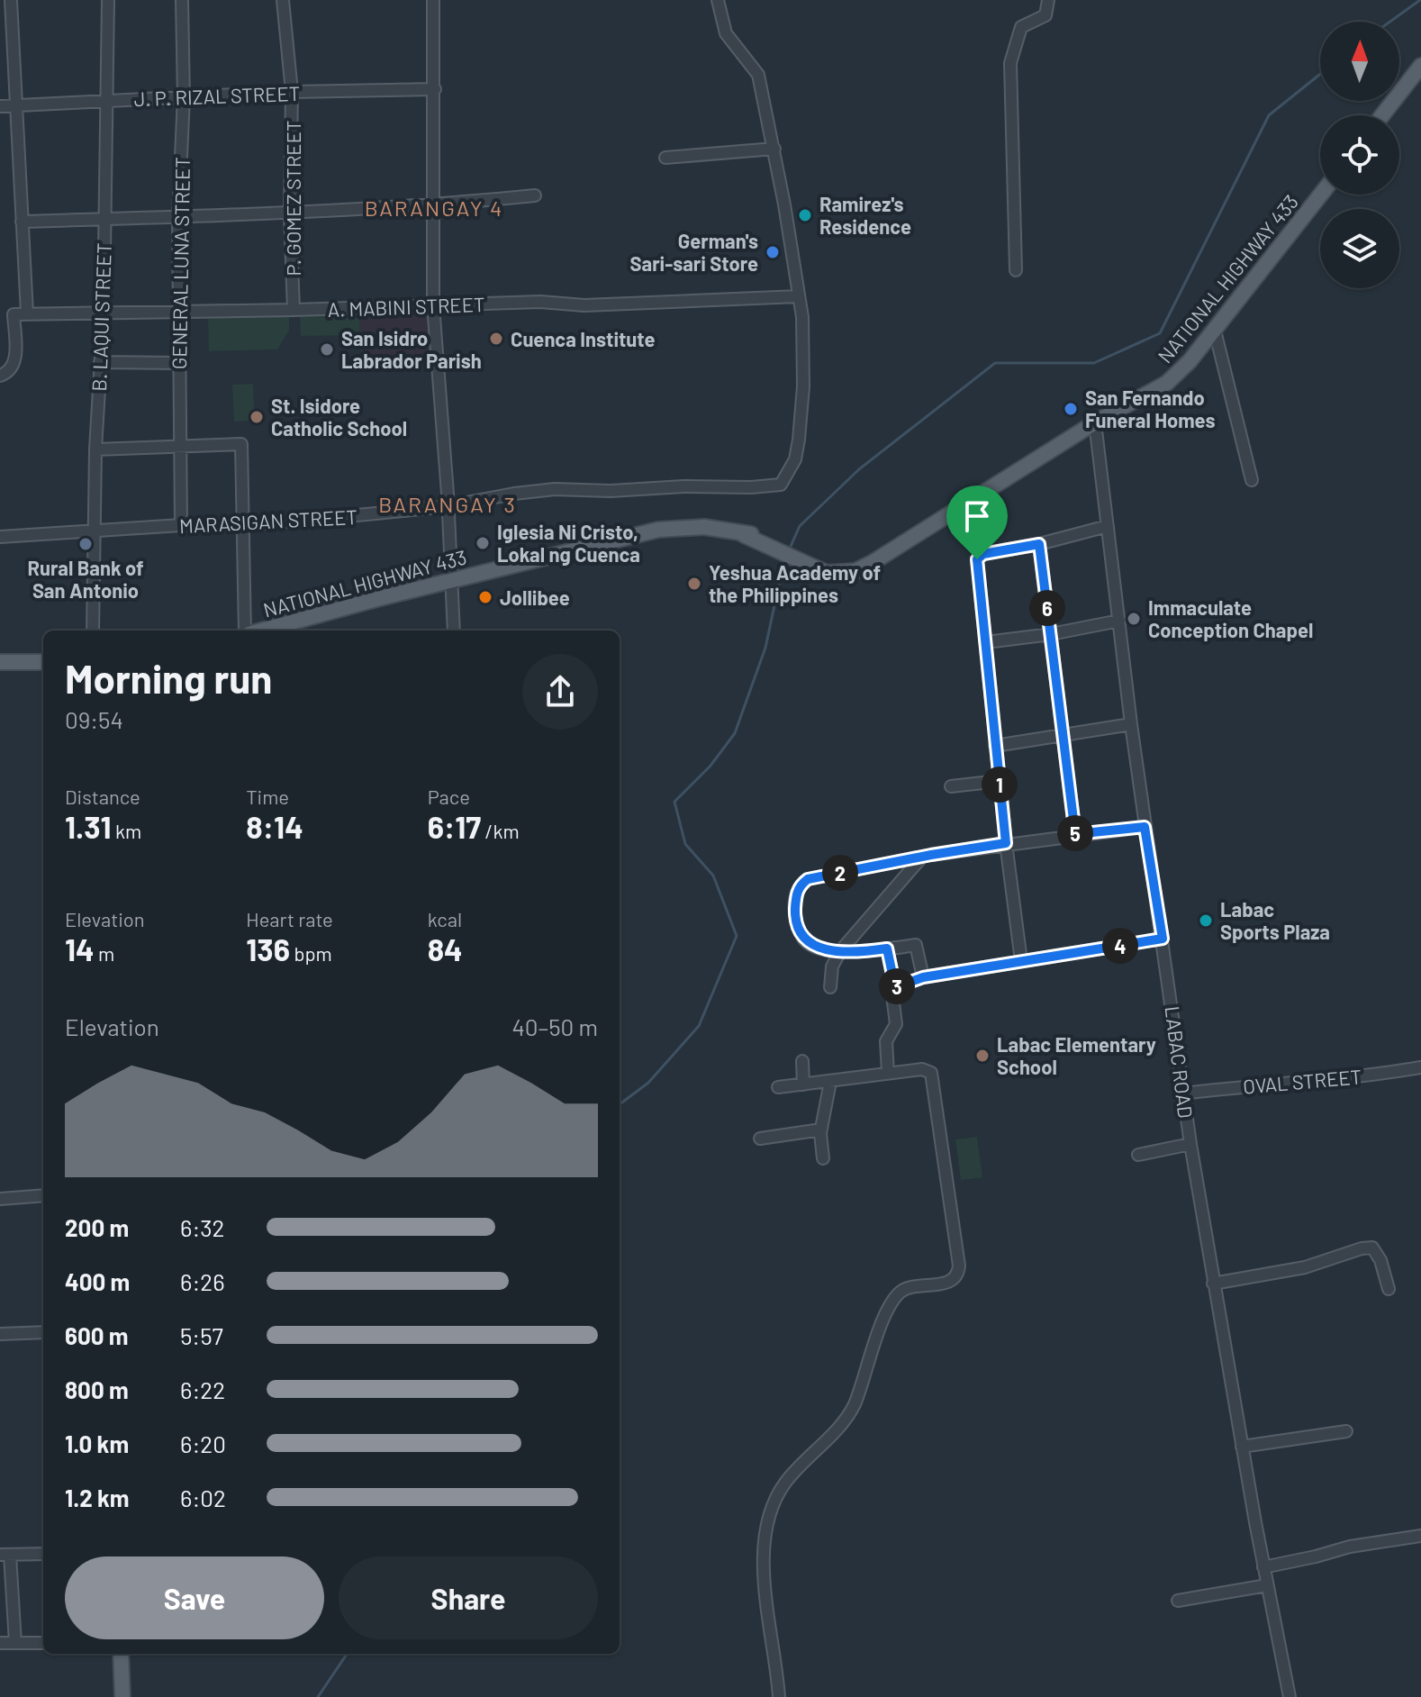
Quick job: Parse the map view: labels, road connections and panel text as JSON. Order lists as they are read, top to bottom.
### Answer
{
  "streets": {
    "main road": ["NATIONAL HIGHWAY 433"],
    "street": [
      "J. P. RIZAL STREET",
      "P. GOMEZ STREET",
      "GENERAL LUNA STREET",
      "A. MABINI STREET",
      "B. LAQUI STREET",
      "MARASIGAN STREET",
      "LABAC ROAD",
      "OVAL STREET"
    ]
  },
  "crossings": [
    ["J. P. RIZAL STREET", "P. GOMEZ STREET"],
    ["J. P. RIZAL STREET", "GENERAL LUNA STREET"],
    ["J. P. RIZAL STREET", "B. LAQUI STREET"],
    ["P. GOMEZ STREET", "A. MABINI STREET"],
    ["GENERAL LUNA STREET", "A. MABINI STREET"],
    ["GENERAL LUNA STREET", "MARASIGAN STREET"],
    ["NATIONAL HIGHWAY 433", "LABAC ROAD"],
    ["A. MABINI STREET", "B. LAQUI STREET"],
    ["A. MABINI STREET", "MARASIGAN STREET"],
    ["B. LAQUI STREET", "MARASIGAN STREET"],
    ["LABAC ROAD", "OVAL STREET"]
  ],
  "districts": ["BARANGAY 4", "BARANGAY 3"],
  "places": [
    "Ramirez's Residence",
    "German's Sari-sari Store",
    "Cuenca Institute",
    "San Isidro Labrador Parish",
    "San Fernando Funeral Homes",
    "St. Isidore Catholic School",
    "Iglesia Ni Cristo, Lokal ng Cuenca",
    "Rural Bank of San Antonio",
    "Yeshua Academy of the Philippines",
    "Jollibee",
    "Immaculate Conception Chapel",
    "Labac Sports Plaza",
    "Labac Elementary School"
  ],
  "north": "top",
  "page": {
    "pins": [
      "6",
      "1",
      "5",
      "2",
      "4",
      "3"
    ],
    "heading": ["Morning run", "09:54"],
    "stats": [
      ["Distance", "1.31 km"],
      ["Time", "8:14"],
      ["Pace", "6:17 /km"],
      ["Elevation", "14 m"],
      ["Heart rate", "136 bpm"],
      ["kcal", "84"]
    ],
    "chart": ["Elevation", "40–50 m"],
    "list": [
      {
        "name": "200 m",
        "note": "6:32"
      },
      {
        "name": "400 m",
        "note": "6:26"
      },
      {
        "name": "600 m",
        "note": "5:57"
      },
      {
        "name": "800 m",
        "note": "6:22"
      },
      {
        "name": "1.0 km",
        "note": "6:20"
      },
      {
        "name": "1.2 km",
        "note": "6:02"
      }
    ],
    "buttons": ["Save", "Share"]
  }
}
